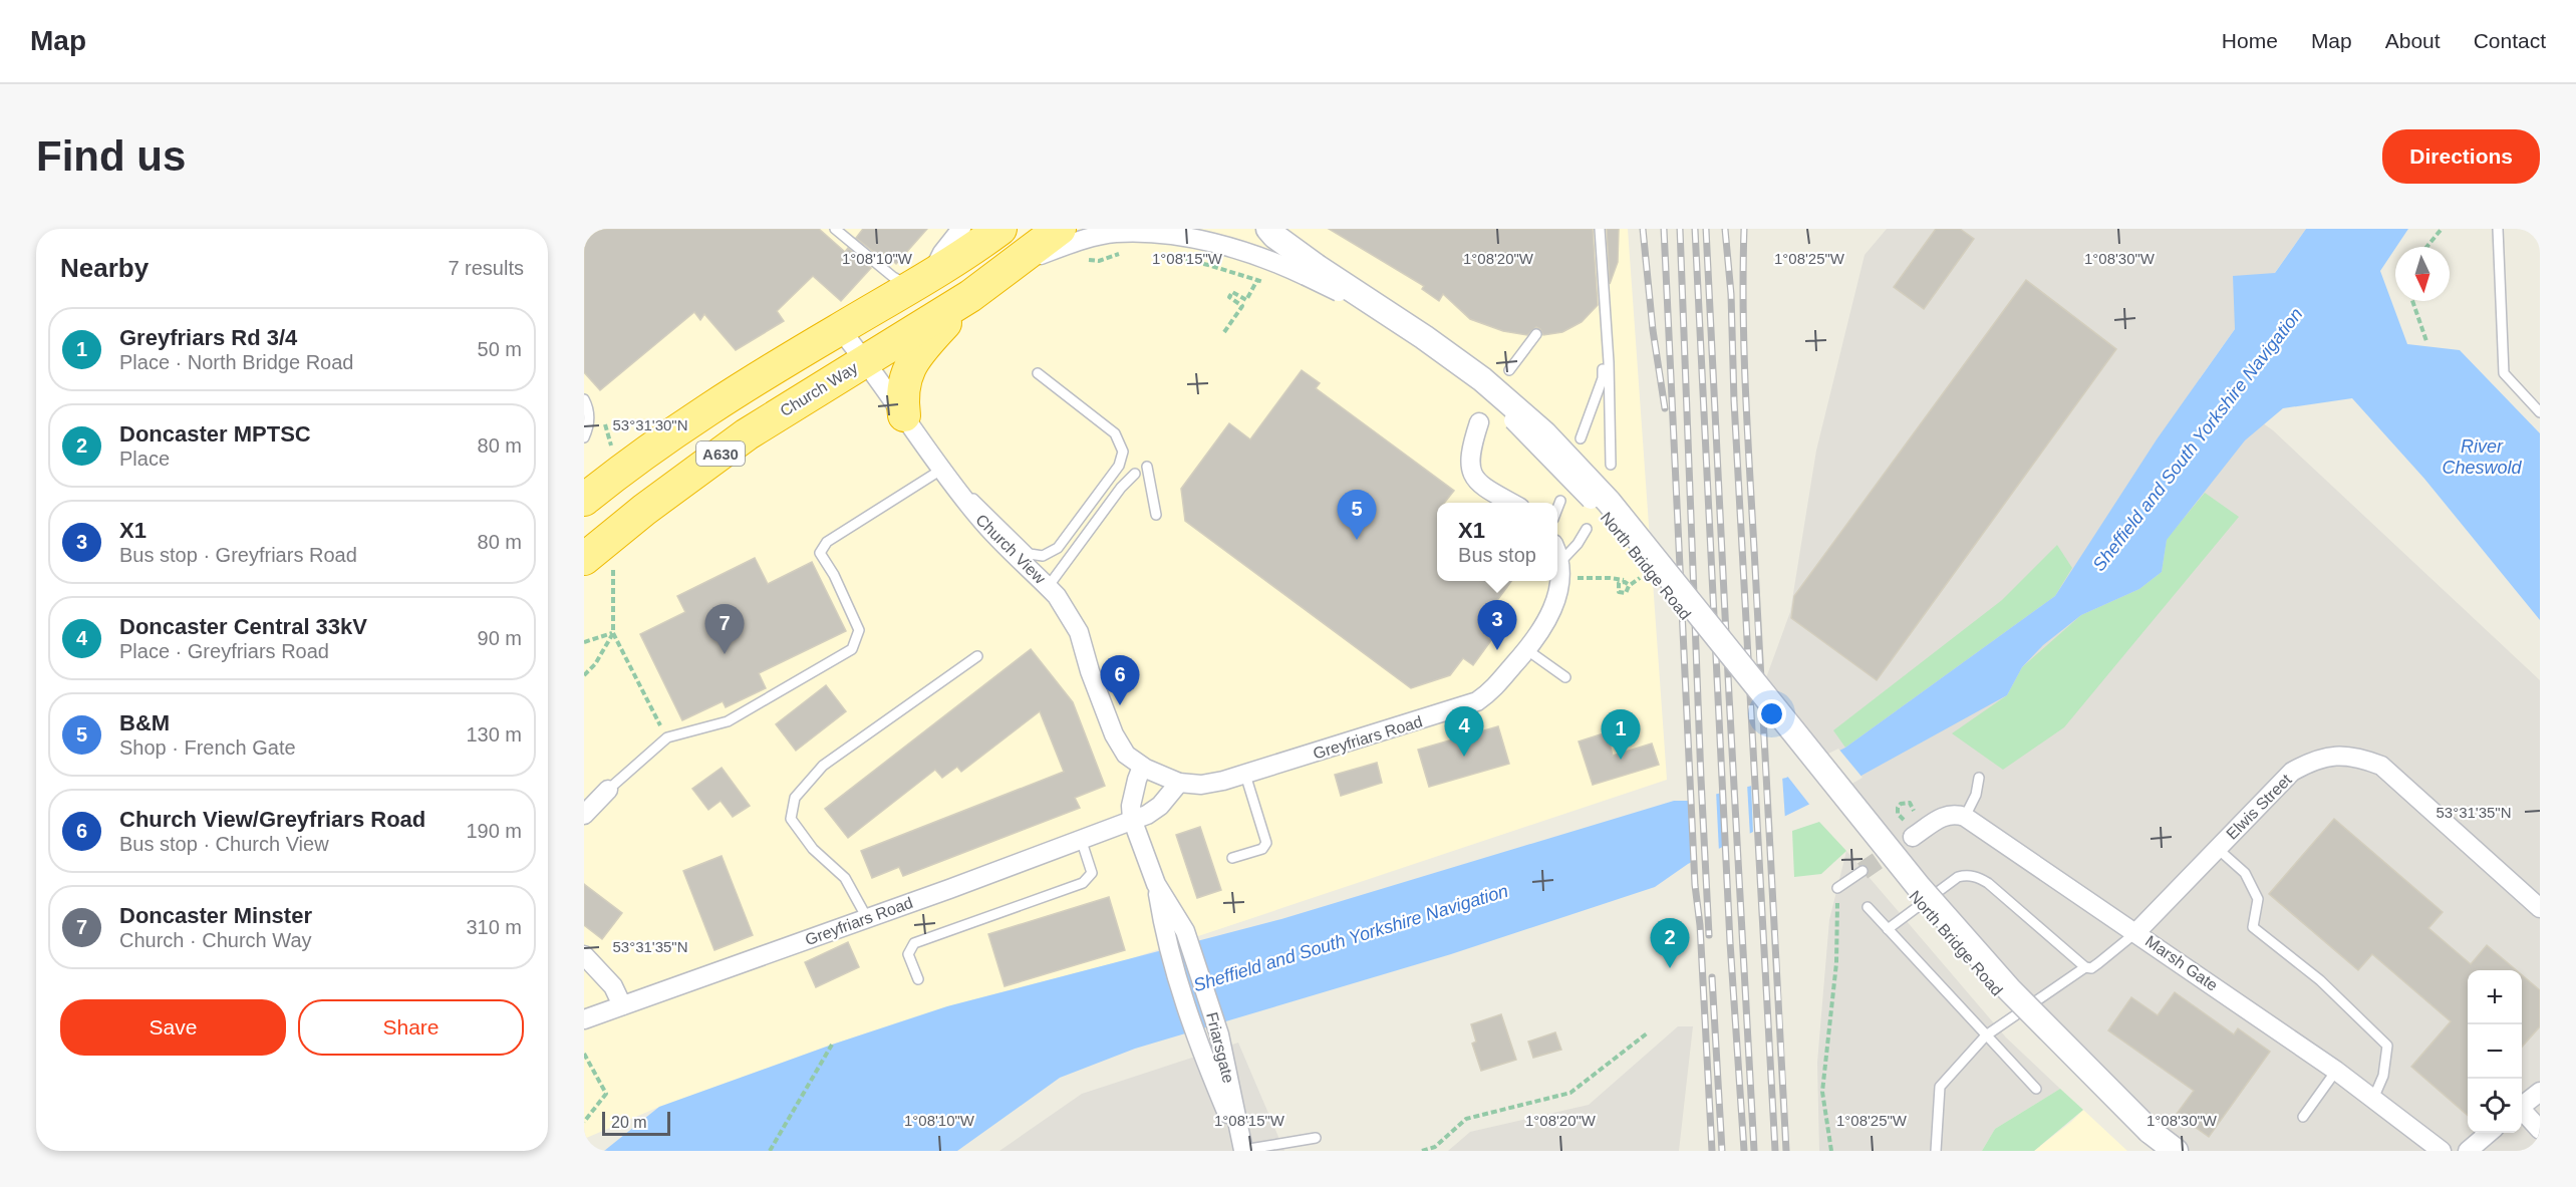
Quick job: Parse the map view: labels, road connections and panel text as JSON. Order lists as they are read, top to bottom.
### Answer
{
  "streets": {
    "highway": ["Church Way", "A630"],
    "street": [
      "Church View",
      "North Bridge Road",
      "Greyfriars Road",
      "Elwis Street",
      "Marsh Gate",
      "Friarsgate"
    ]
  },
  "crossings": [
    ["Church Way", "Church View"],
    ["Church Way", "North Bridge Road"],
    ["A630", "Church View"],
    ["Church View", "Greyfriars Road"],
    ["Greyfriars Road", "Friarsgate"],
    ["Elwis Street", "Marsh Gate"]
  ],
  "water": ["Sheffield and South Yorkshire Navigation", "River Cheswold"],
  "scale_bar": "20 m",
  "north": "bottom",
  "page": {
    "header": "Map",
    "nav": [
      "Home",
      "Map",
      "About",
      "Contact"
    ],
    "buttons": [
      "Directions",
      ["Save", "Share"]
    ],
    "title": "Find us",
    "heading": ["Nearby", "7 results"],
    "list": [
      {
        "mark": "1",
        "name": "Greyfriars Rd 3/4",
        "note": "Place · North Bridge Road",
        "value": "50 m"
      },
      {
        "mark": "2",
        "name": "Doncaster MPTSC",
        "note": "Place",
        "value": "80 m"
      },
      {
        "mark": "3",
        "name": "X1",
        "note": "Bus stop · Greyfriars Road",
        "value": "80 m"
      },
      {
        "mark": "4",
        "name": "Doncaster Central 33kV",
        "note": "Place · Greyfriars Road",
        "value": "90 m"
      },
      {
        "mark": "5",
        "name": "B&M",
        "note": "Shop · French Gate",
        "value": "130 m"
      },
      {
        "mark": "6",
        "name": "Church View/Greyfriars Road",
        "note": "Bus stop · Church View",
        "value": "190 m"
      },
      {
        "mark": "7",
        "name": "Doncaster Minster",
        "note": "Church · Church Way",
        "value": "310 m"
      }
    ],
    "pins": [
      "5",
      "3",
      "7",
      "6",
      "4",
      "1",
      "2"
    ],
    "popup": ["X1", "Bus stop"],
    "map_buttons": ["+", "−"],
    "scale": "20 m"
  },
  "coordinates": [
    "1°08'10\"W",
    "1°08'15\"W",
    "1°08'20\"W",
    "1°08'25\"W",
    "1°08'30\"W",
    "53°31'30\"N",
    "53°31'35\"N"
  ]
}
